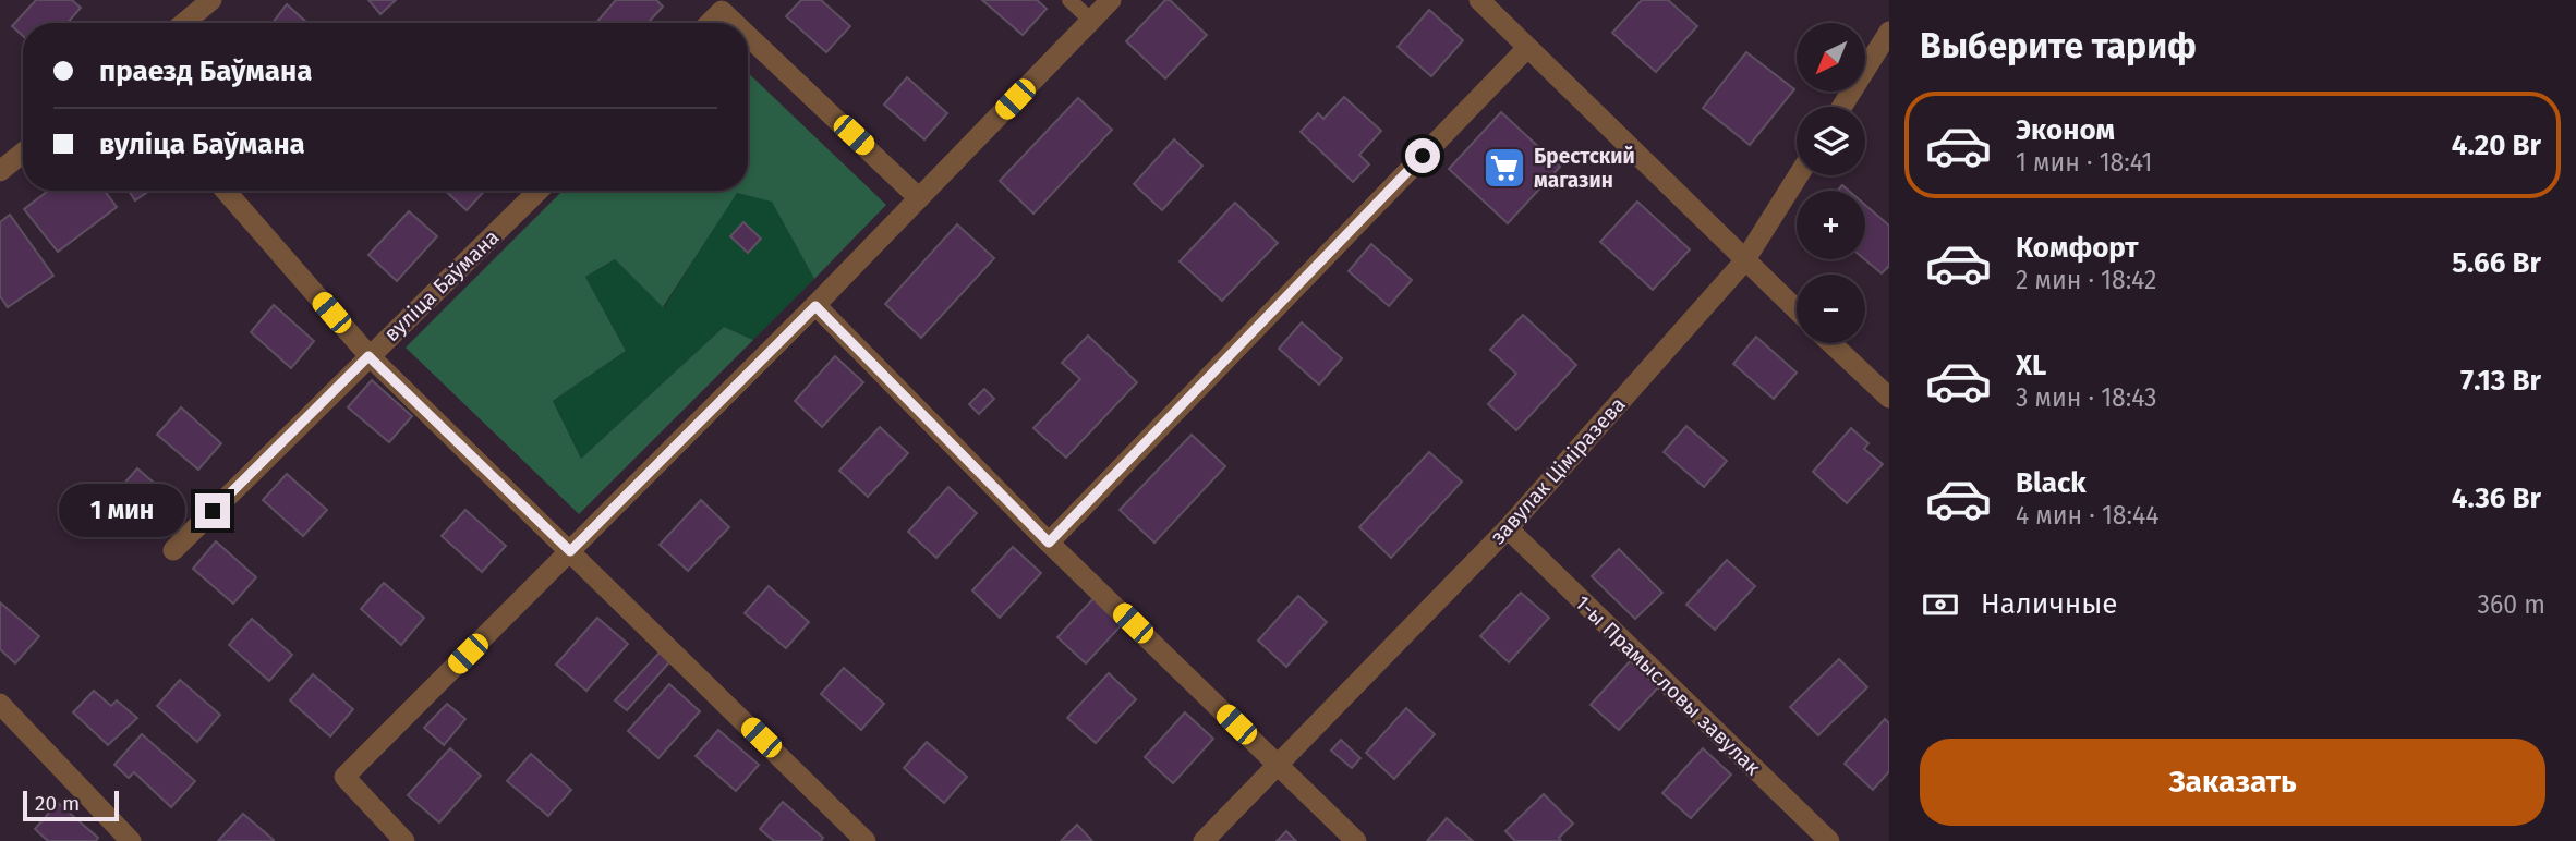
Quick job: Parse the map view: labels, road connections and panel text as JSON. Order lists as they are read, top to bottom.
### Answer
{
  "streets": {
    "street": ["вуліца Баўмана", "завулак Ціміразева", "1-ы Прамысловы завулак"]
  },
  "crossings": [
    ["завулак Ціміразева", "1-ы Прамысловы завулак"]
  ],
  "places": {
    "supermarket": ["Брестский магазин"]
  },
  "scale_bar": "20 m",
  "north": "bottom left",
  "page": {
    "heading": "Выберите тариф",
    "map_buttons": ["+", "−"],
    "banner": ["праезд Баўмана", "вуліца Баўмана"],
    "list": [
      {
        "name": "Эконом",
        "note": "1 мин · 18:41",
        "value": "4.20 Br"
      },
      {
        "name": "Комфорт",
        "note": "2 мин · 18:42",
        "value": "5.66 Br"
      },
      {
        "name": "XL",
        "note": "3 мин · 18:43",
        "value": "7.13 Br"
      },
      {
        "name": "Black",
        "note": "4 мин · 18:44",
        "value": "4.36 Br"
      }
    ],
    "bubble": "1 мин",
    "pay": ["Наличные", "360 m"],
    "buttons": "Заказать",
    "scale": "20 m"
  }
}
